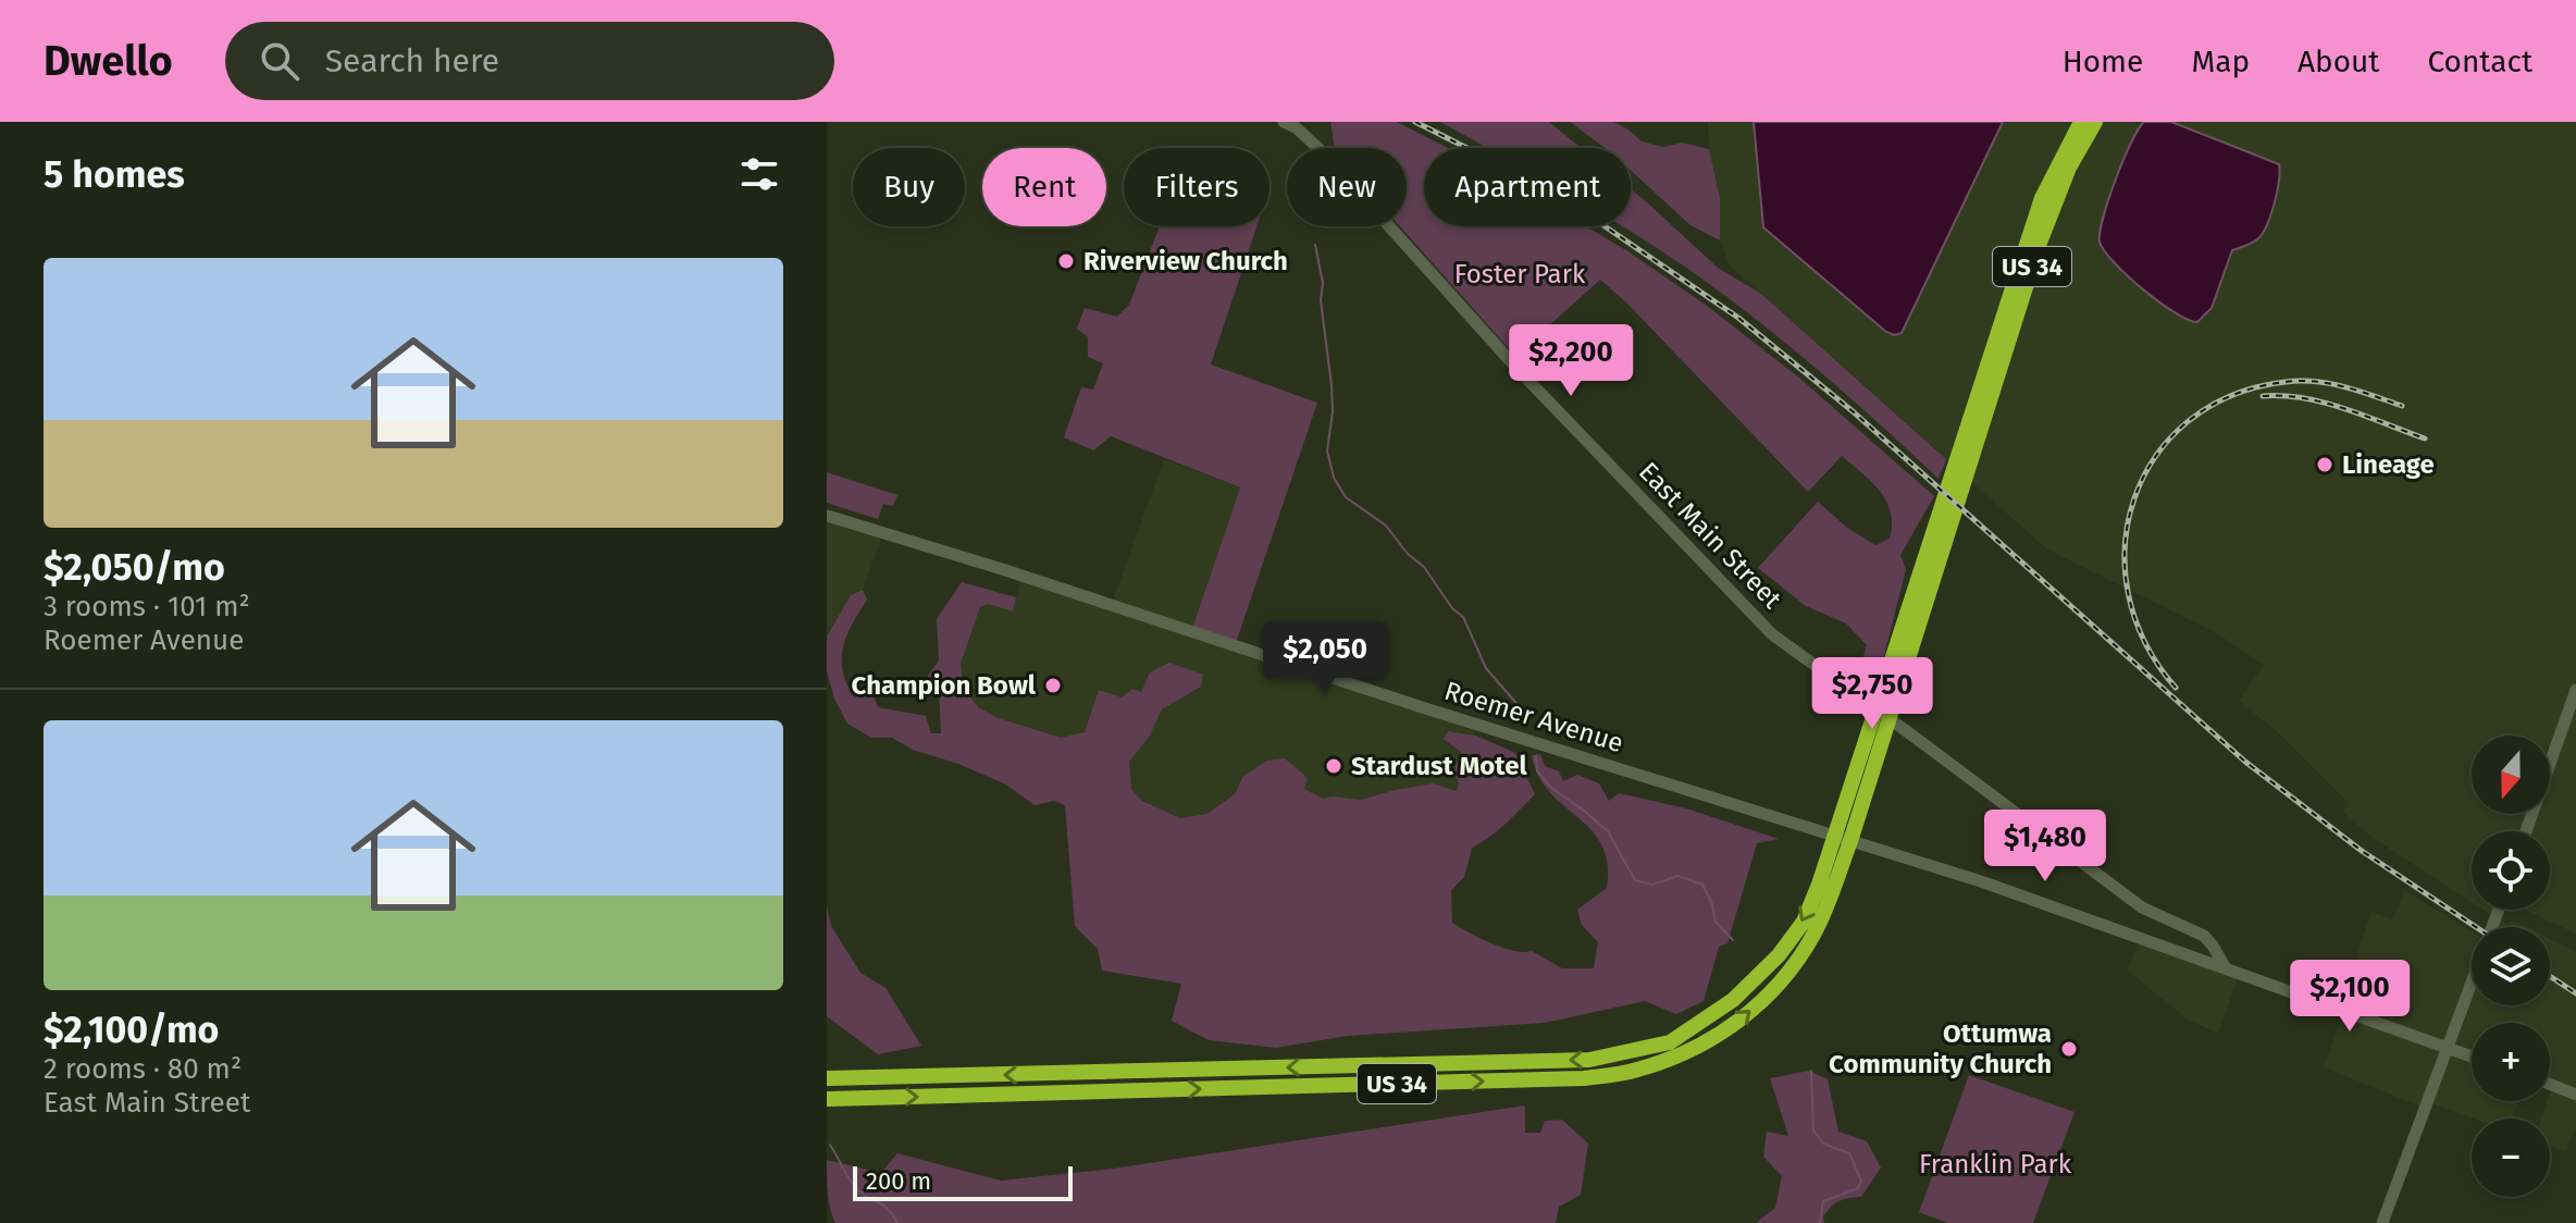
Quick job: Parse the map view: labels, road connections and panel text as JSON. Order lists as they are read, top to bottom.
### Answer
{
  "streets": {
    "highway": ["US 34"],
    "street": ["East Main Street", "Roemer Avenue"]
  },
  "crossings": [
    ["US 34", "Roemer Avenue"],
    ["East Main Street", "Roemer Avenue"]
  ],
  "parks": ["Foster Park", "Franklin Park"],
  "places": [
    "Riverview Church",
    "Lineage",
    "Champion Bowl",
    "Stardust Motel",
    "Ottumwa Community Church"
  ],
  "scale_bar": "200 m",
  "north": "bottom",
  "page": {
    "header": "Dwello",
    "search": "Search here",
    "nav": [
      "Home",
      "Map",
      "About",
      "Contact"
    ],
    "heading": "5 homes",
    "chip": [
      "Buy",
      "Rent",
      "Filters",
      "New",
      "Apartment"
    ],
    "list": [
      {
        "name": "$2,050/mo",
        "note": "3 rooms · 101 m² · Roemer Avenue"
      },
      {
        "name": "$2,100/mo",
        "note": "2 rooms · 80 m² · East Main Street"
      }
    ],
    "price": [
      "$2,200",
      "$2,050",
      "$2,750",
      "$1,480",
      "$2,100"
    ],
    "map_buttons": ["+", "−"],
    "scale": "200 m"
  }
}
